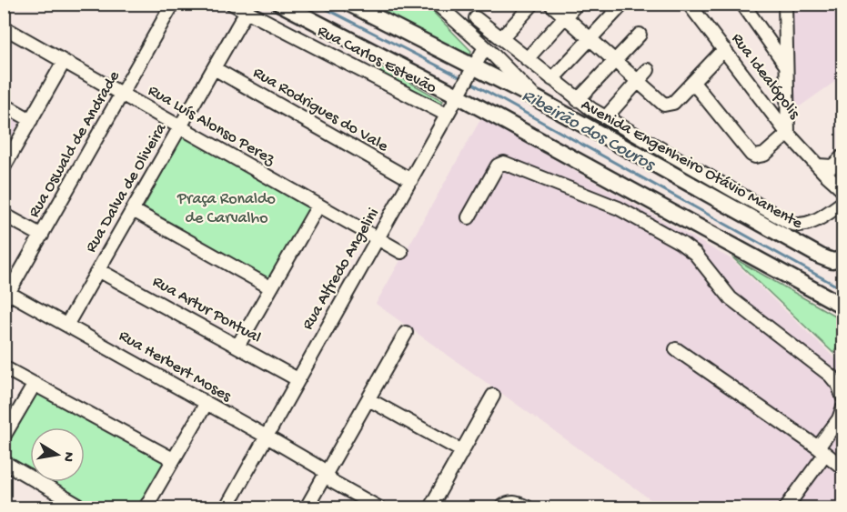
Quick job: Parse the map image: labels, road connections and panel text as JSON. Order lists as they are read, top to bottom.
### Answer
{
  "streets": {
    "main road": ["Avenida Engenheiro Otávio Manente"],
    "street": [
      "Rua Carlos Estevão",
      "Rua Idealópolis",
      "Rua Rodrigues do Vale",
      "Rua Luís Alonso Perez",
      "Rua Oswald de Andrade",
      "Rua Dalva de Oliveira",
      "Rua Alfredo Angelini",
      "Rua Artur Pontual",
      "Rua Herbert Moses"
    ]
  },
  "crossings": [
    ["Rua Carlos Estevão", "Rua Dalva de Oliveira"],
    ["Rua Carlos Estevão", "Rua Alfredo Angelini"],
    ["Rua Rodrigues do Vale", "Rua Dalva de Oliveira"],
    ["Rua Rodrigues do Vale", "Rua Alfredo Angelini"],
    ["Rua Luís Alonso Perez", "Rua Oswald de Andrade"],
    ["Rua Luís Alonso Perez", "Rua Dalva de Oliveira"],
    ["Rua Luís Alonso Perez", "Rua Alfredo Angelini"],
    ["Rua Oswald de Andrade", "Rua Herbert Moses"],
    ["Avenida Engenheiro Otávio Manente", "Rua Alfredo Angelini"],
    ["Rua Dalva de Oliveira", "Rua Artur Pontual"],
    ["Rua Dalva de Oliveira", "Rua Herbert Moses"],
    ["Rua Alfredo Angelini", "Rua Artur Pontual"],
    ["Rua Alfredo Angelini", "Rua Herbert Moses"]
  ],
  "water": ["Ribeirão dos Couros"],
  "parks": ["Praça Ronaldo de Carvalho"],
  "north": "right"
}
